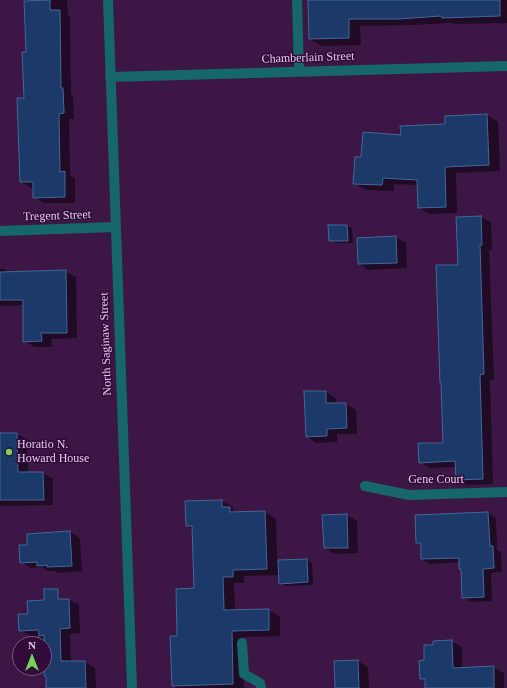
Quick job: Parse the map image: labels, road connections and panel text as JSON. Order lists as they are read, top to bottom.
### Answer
{
  "streets": {
    "street": [
      "Chamberlain Street",
      "Tregent Street",
      "North Saginaw Street",
      "Gene Court"
    ]
  },
  "crossings": [
    ["Chamberlain Street", "North Saginaw Street"],
    ["Tregent Street", "North Saginaw Street"]
  ],
  "places": ["Horatio N. Howard House"],
  "north": "top"
}
